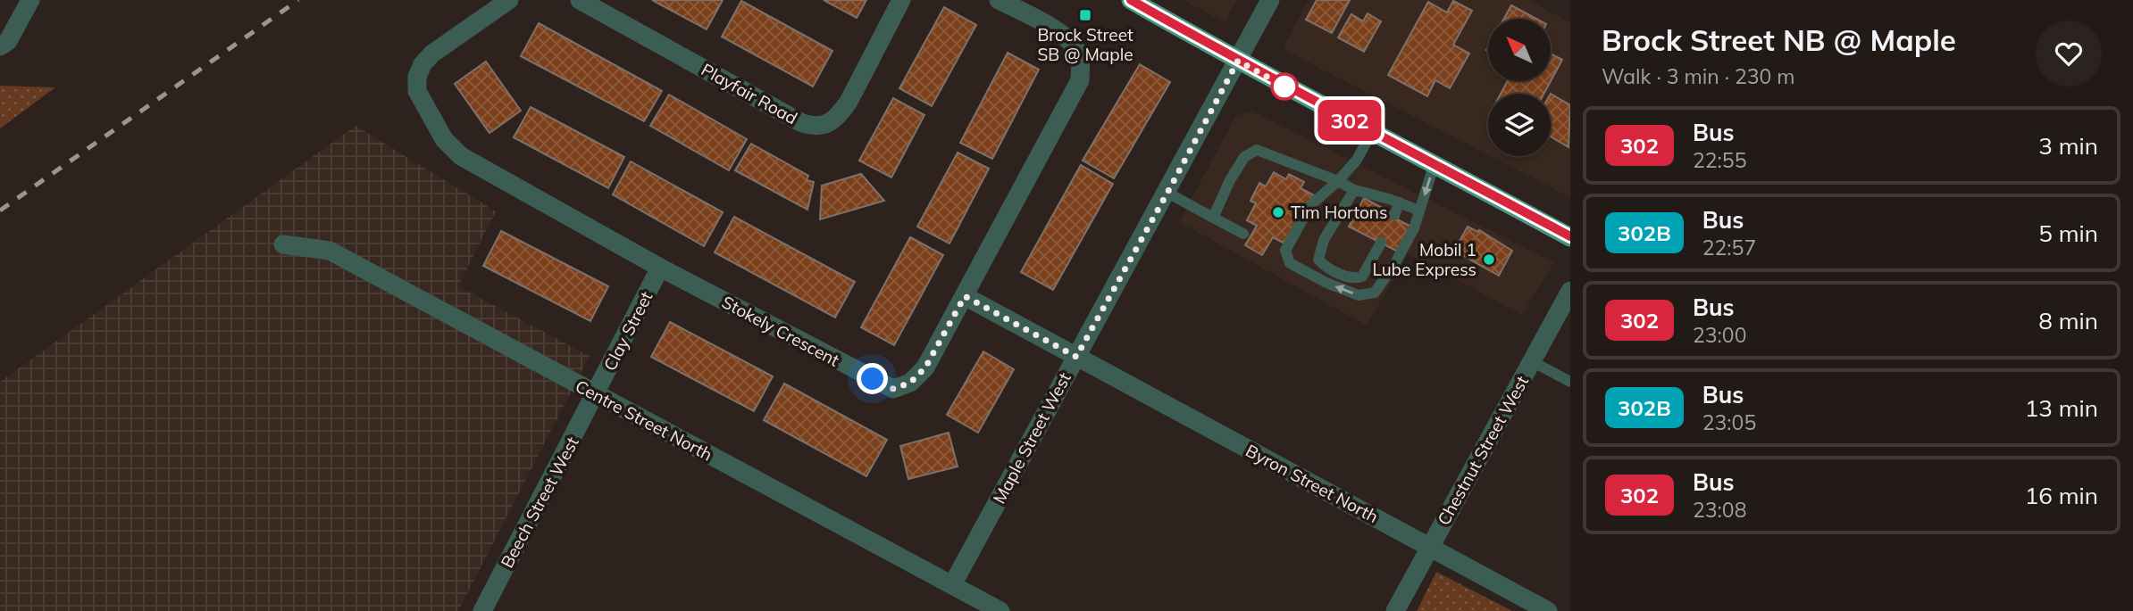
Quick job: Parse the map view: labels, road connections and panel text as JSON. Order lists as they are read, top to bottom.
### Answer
{
  "streets": {
    "street": [
      "Playfair Road",
      "Clay Street",
      "Stokely Crescent",
      "Centre Street North",
      "Maple Street West",
      "Chestnut Street West",
      "Byron Street North",
      "Beech Street West"
    ]
  },
  "crossings": [
    ["Clay Street", "Stokely Crescent"],
    ["Clay Street", "Centre Street North"],
    ["Clay Street", "Beech Street West"],
    ["Stokely Crescent", "Byron Street North"],
    ["Centre Street North", "Maple Street West"],
    ["Centre Street North", "Beech Street West"],
    ["Maple Street West", "Byron Street North"],
    ["Chestnut Street West", "Byron Street North"]
  ],
  "places": {
    "transit": ["Brock Street SB @ Maple"],
    "other": ["Tim Hortons", "Mobil 1 Lube Express"]
  },
  "lines": ["bus line 302"],
  "north": "top left",
  "page": {
    "on_map": "302",
    "heading": ["Brock Street NB @ Maple", "Walk · 3 min · 230 m"],
    "list": [
      {
        "mark": "302",
        "name": "Bus",
        "note": "22:55",
        "value": "3 min"
      },
      {
        "mark": "302B",
        "name": "Bus",
        "note": "22:57",
        "value": "5 min"
      },
      {
        "mark": "302",
        "name": "Bus",
        "note": "23:00",
        "value": "8 min"
      },
      {
        "mark": "302B",
        "name": "Bus",
        "note": "23:05",
        "value": "13 min"
      },
      {
        "mark": "302",
        "name": "Bus",
        "note": "23:08",
        "value": "16 min"
      }
    ]
  }
}
